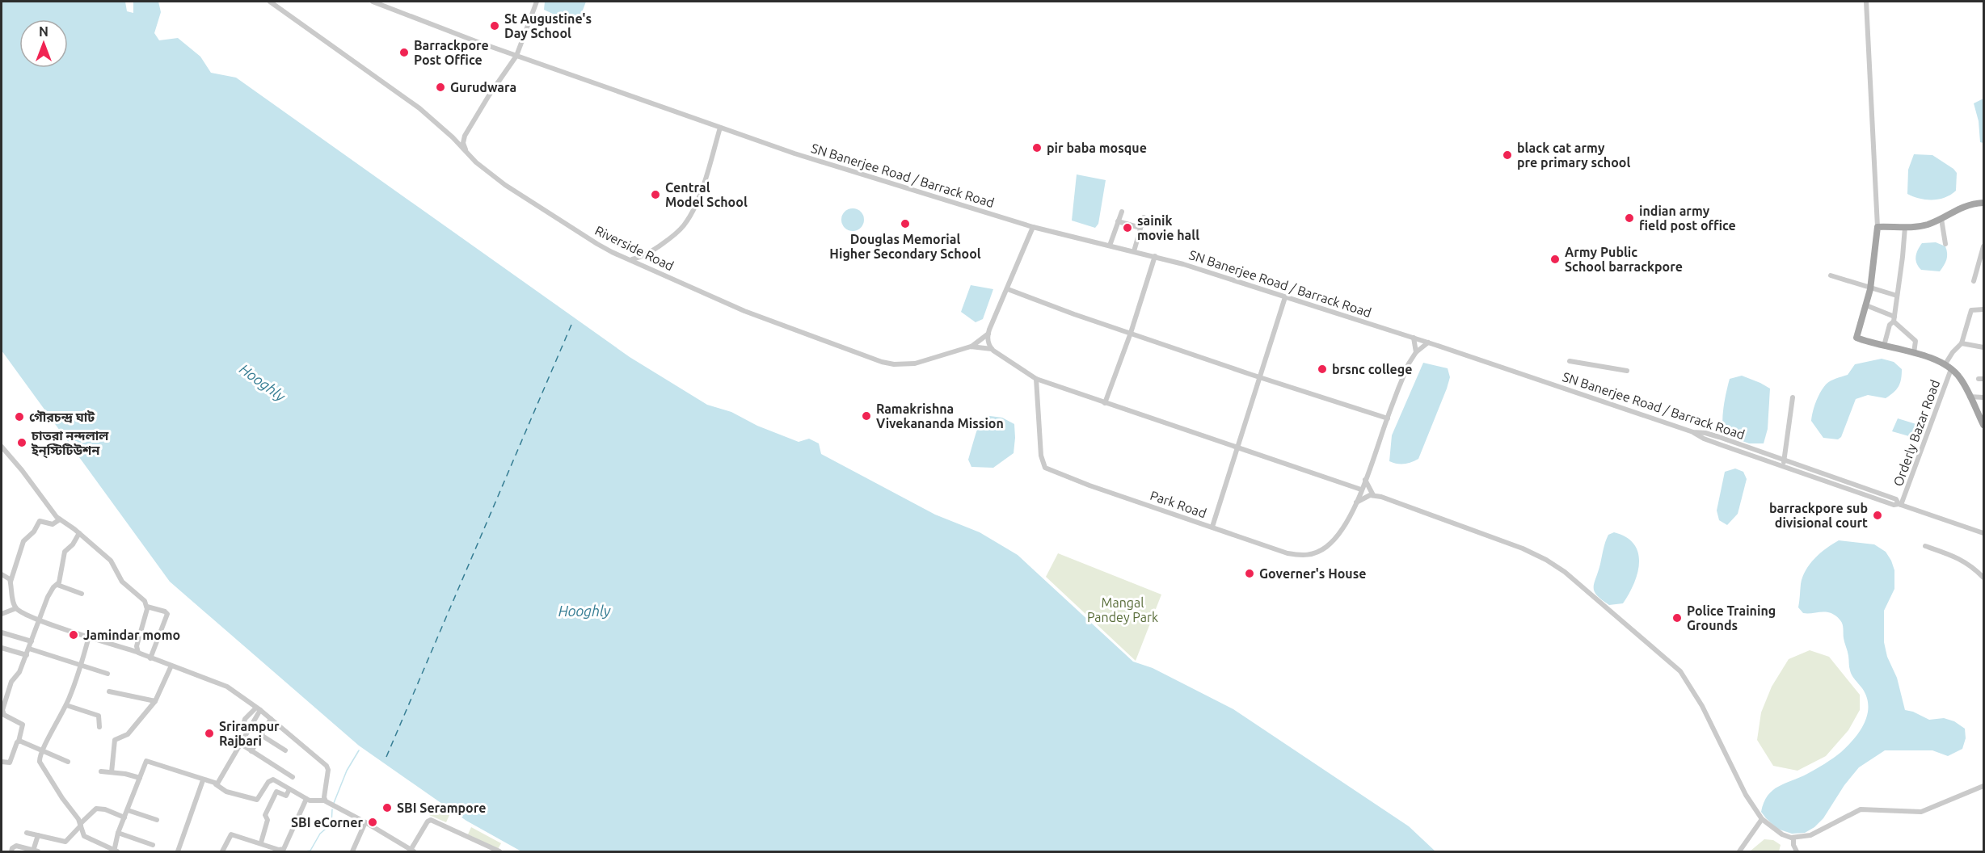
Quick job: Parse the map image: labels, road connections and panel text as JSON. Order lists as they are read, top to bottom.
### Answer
{
  "streets": {
    "street": [
      "SN Banerjee Road / Barrack Road",
      "Riverside Road",
      "Orderly Bazar Road",
      "Park Road"
    ]
  },
  "crossings": [
    ["SN Banerjee Road / Barrack Road", "Orderly Bazar Road"],
    ["SN Banerjee Road / Barrack Road", "Park Road"]
  ],
  "water": ["Hooghly"],
  "parks": ["Mangal Pandey Park"],
  "places": [
    "St Augustine's Day School",
    "Barrackpore Post Office",
    "Gurudwara",
    "pir baba mosque",
    "black cat army pre primary school",
    "Central Model School",
    "indian army field post office",
    "Douglas Memorial Higher Secondary School",
    "sainik movie hall",
    "Army Public School barrackpore",
    "brsnc college",
    "Ramakrishna Vivekananda Mission",
    "গৌরচন্দ্র ঘাট",
    "চাতরা নন্দলাল ইন্‌স্টিটিউশন",
    "barrackpore sub divisional court",
    "Governer's House",
    "Police Training Grounds",
    "Jamindar momo",
    "Srirampur Rajbari",
    "SBI Serampore",
    "SBI eCorner"
  ],
  "north": "top"
}
